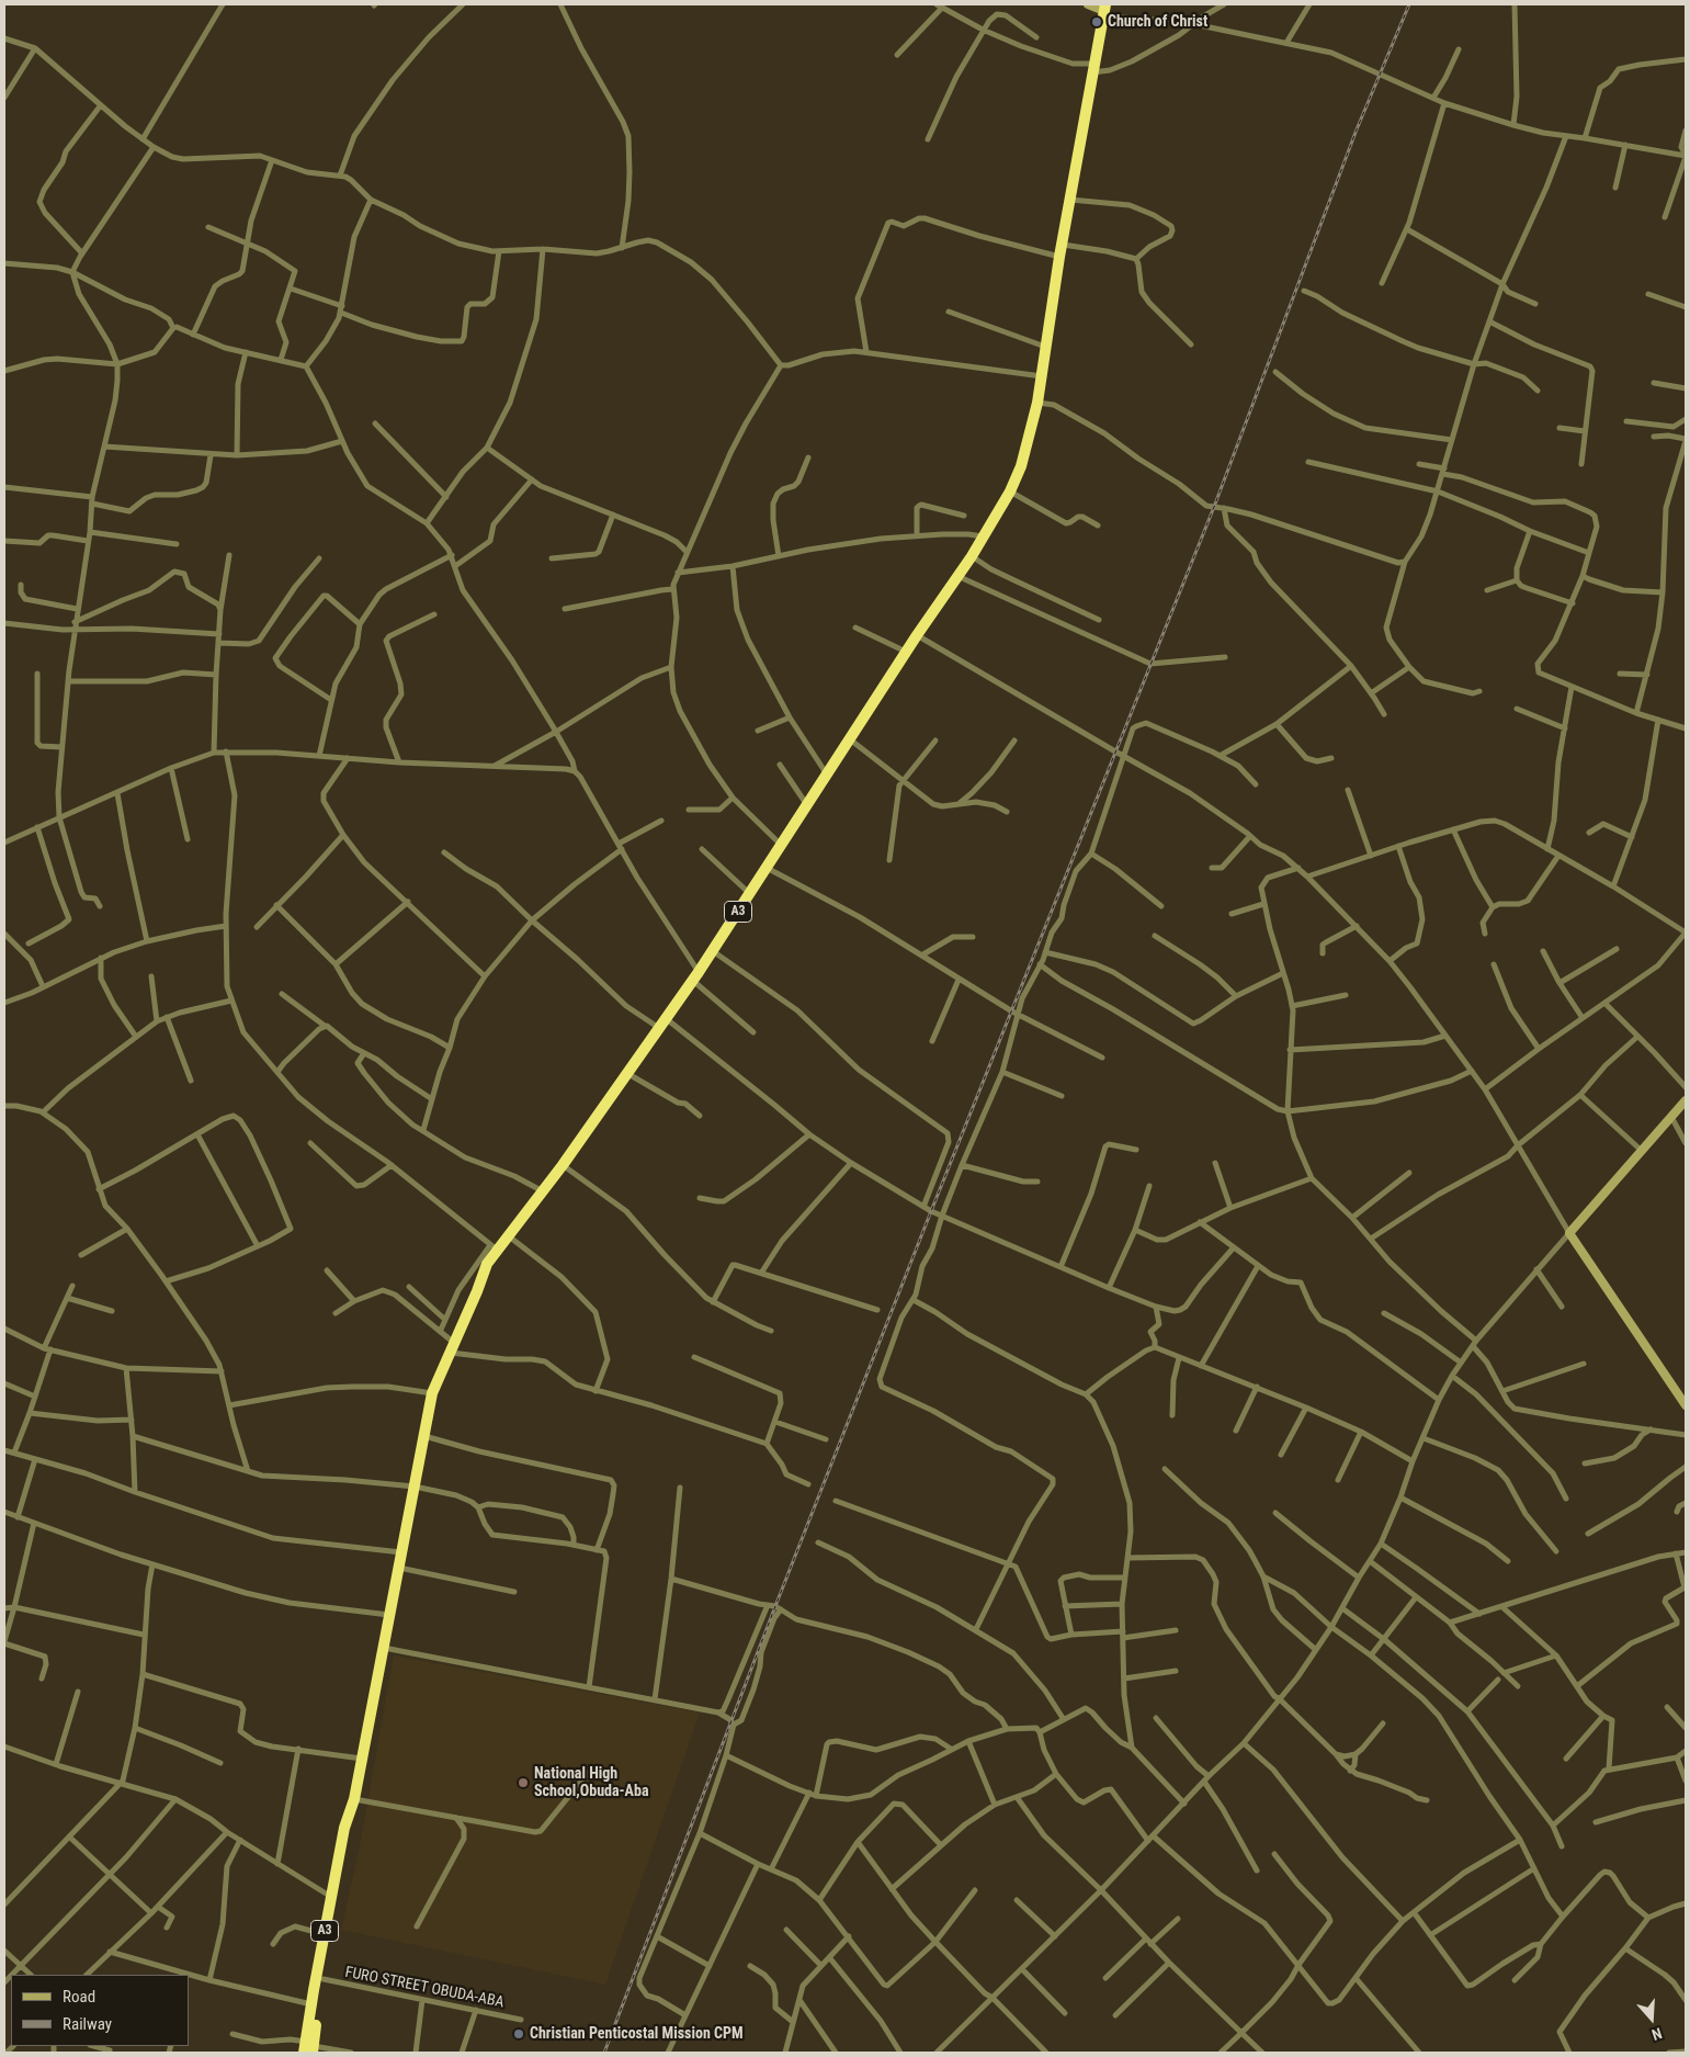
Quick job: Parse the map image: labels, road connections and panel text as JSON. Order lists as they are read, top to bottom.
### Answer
{
  "streets": {
    "highway": ["A3"],
    "street": ["FURO STREET OBUDA-ABA"]
  },
  "crossings": [
    ["A3", "FURO STREET OBUDA-ABA"]
  ],
  "places": ["Church of Christ", "National High School,Obuda-Aba", "Christian Penticostal Mission CPM"],
  "legend": ["Road", "Railway"],
  "north": "bottom"
}
